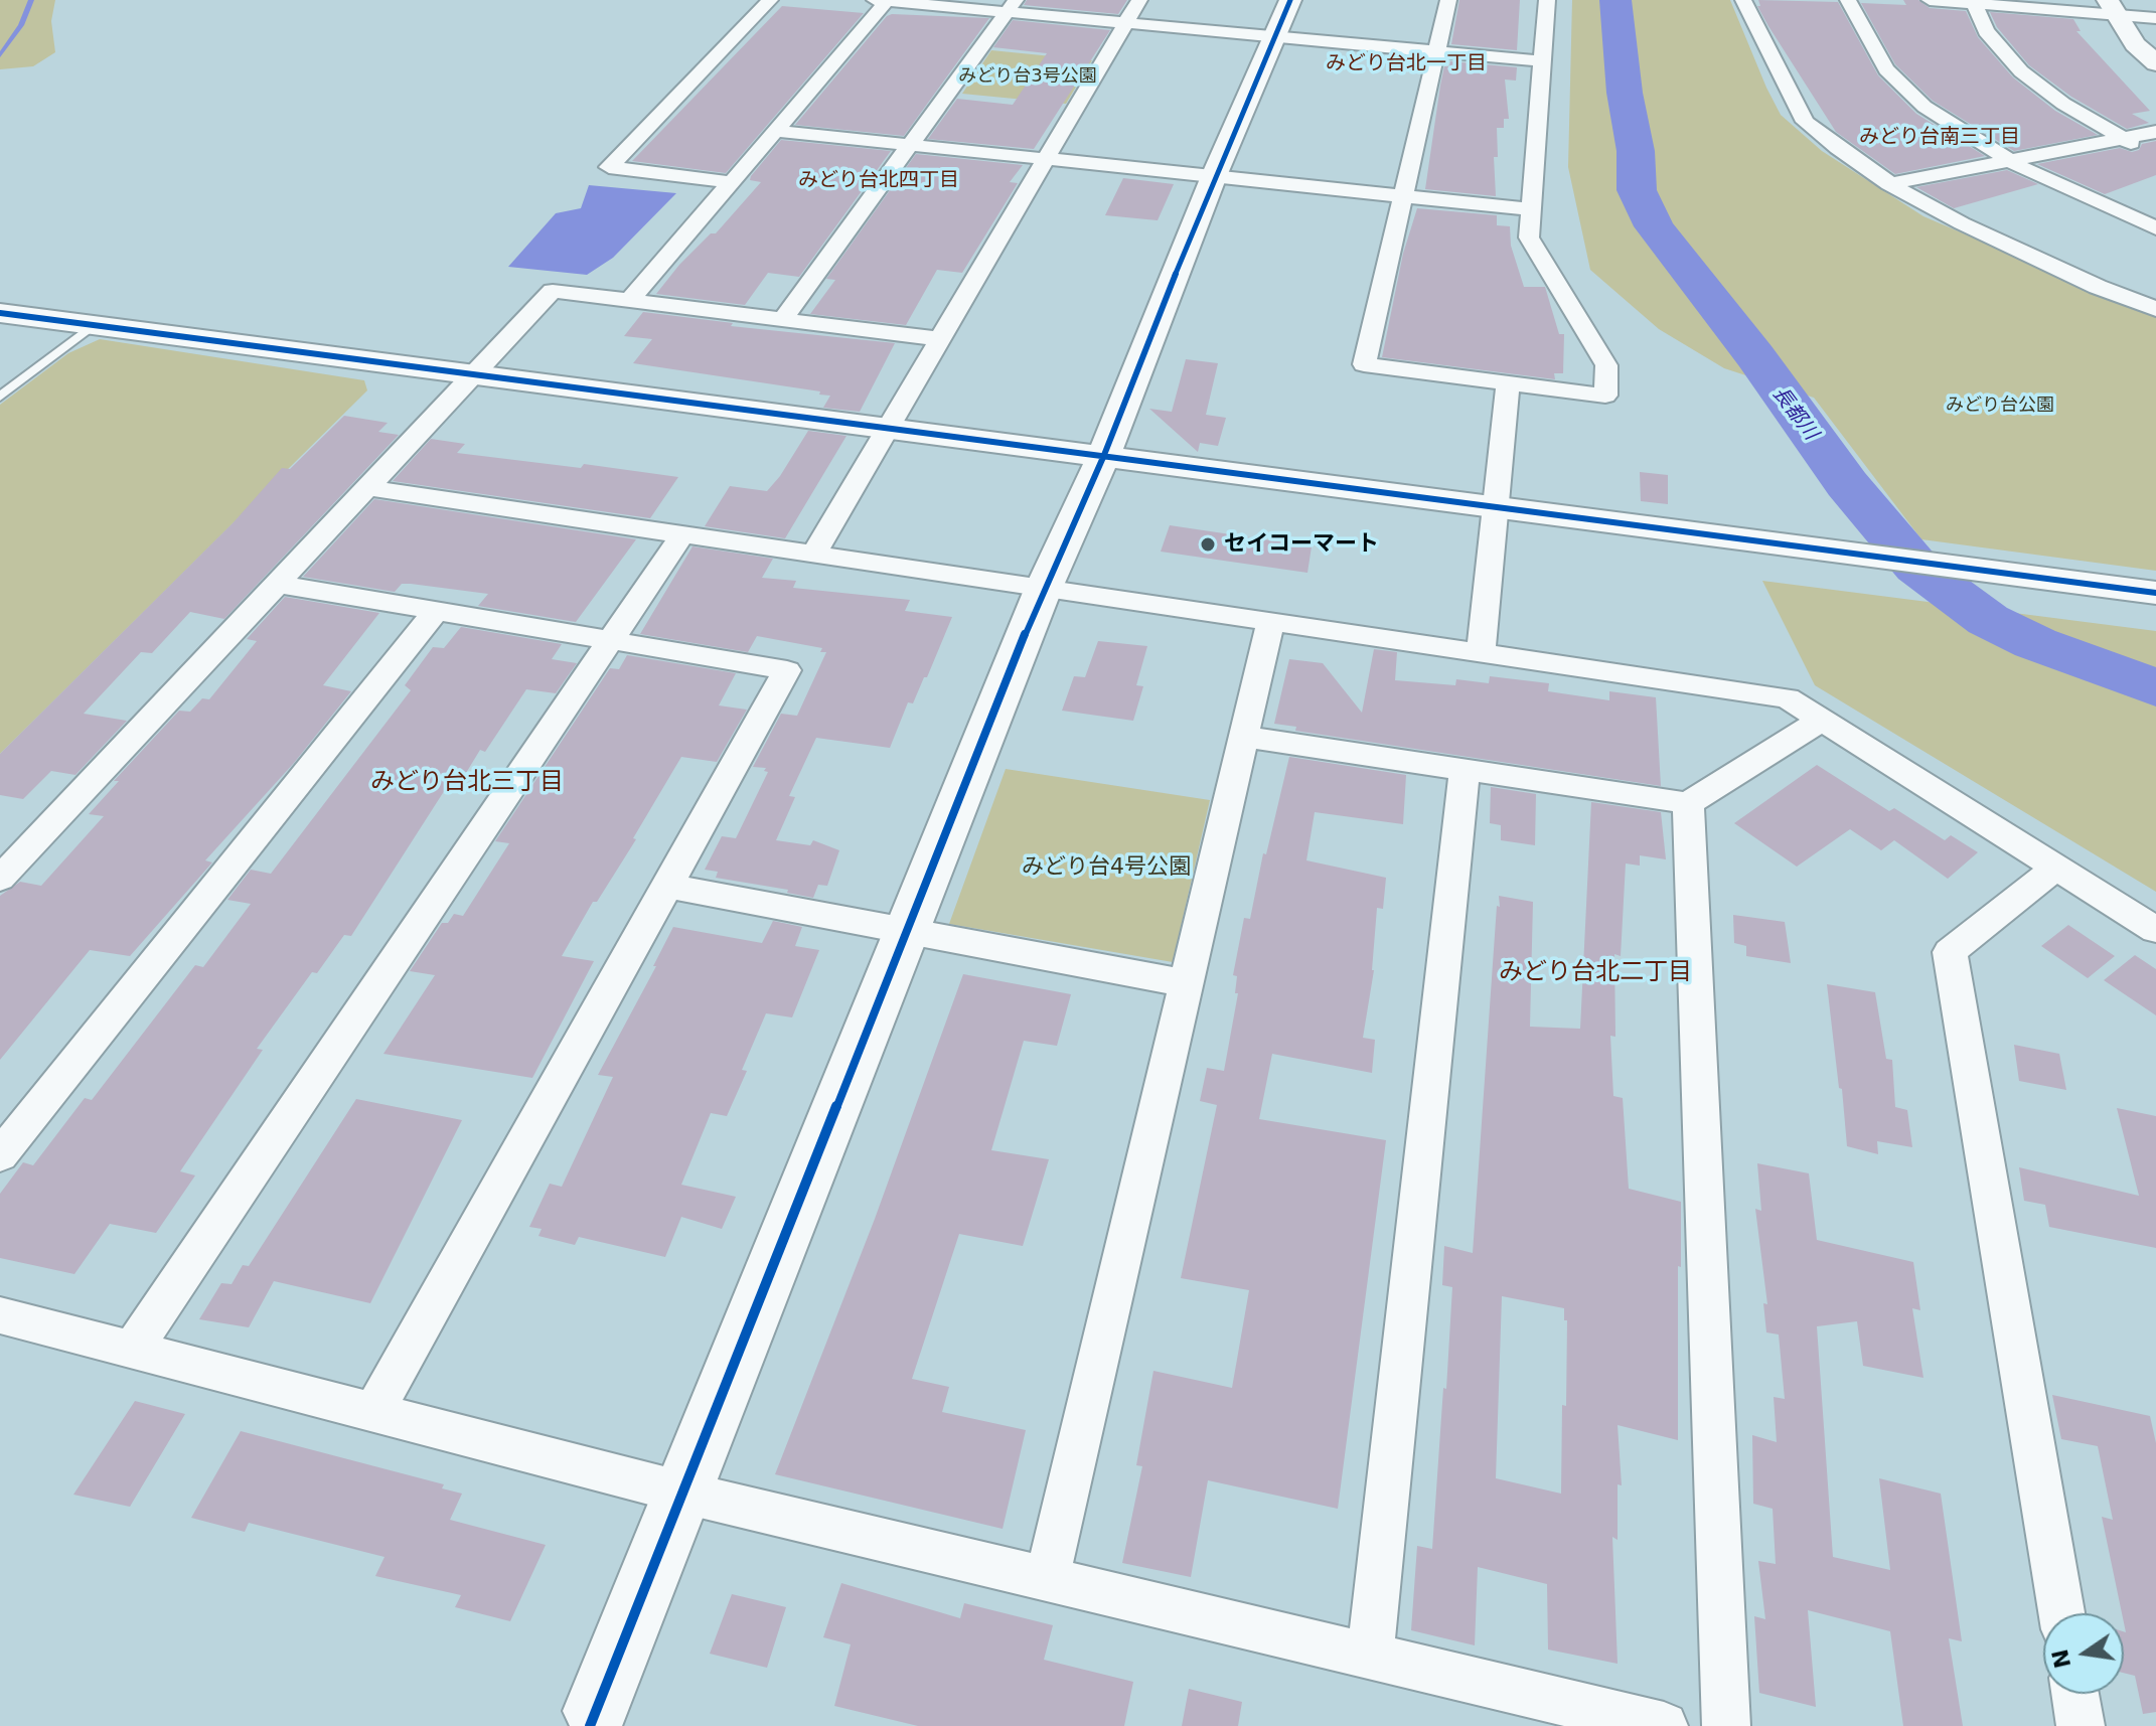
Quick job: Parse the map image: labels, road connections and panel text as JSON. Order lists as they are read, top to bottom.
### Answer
{
  "districts": [
    "みどり台北一丁目",
    "みどり台南三丁目",
    "みどり台北四丁目",
    "みどり台北三丁目",
    "みどり台北二丁目"
  ],
  "water": ["長都川"],
  "parks": ["みどり台3号公園", "みどり台公園", "みどり台4号公園"],
  "places": ["セイコーマート"],
  "north": "left"
}
